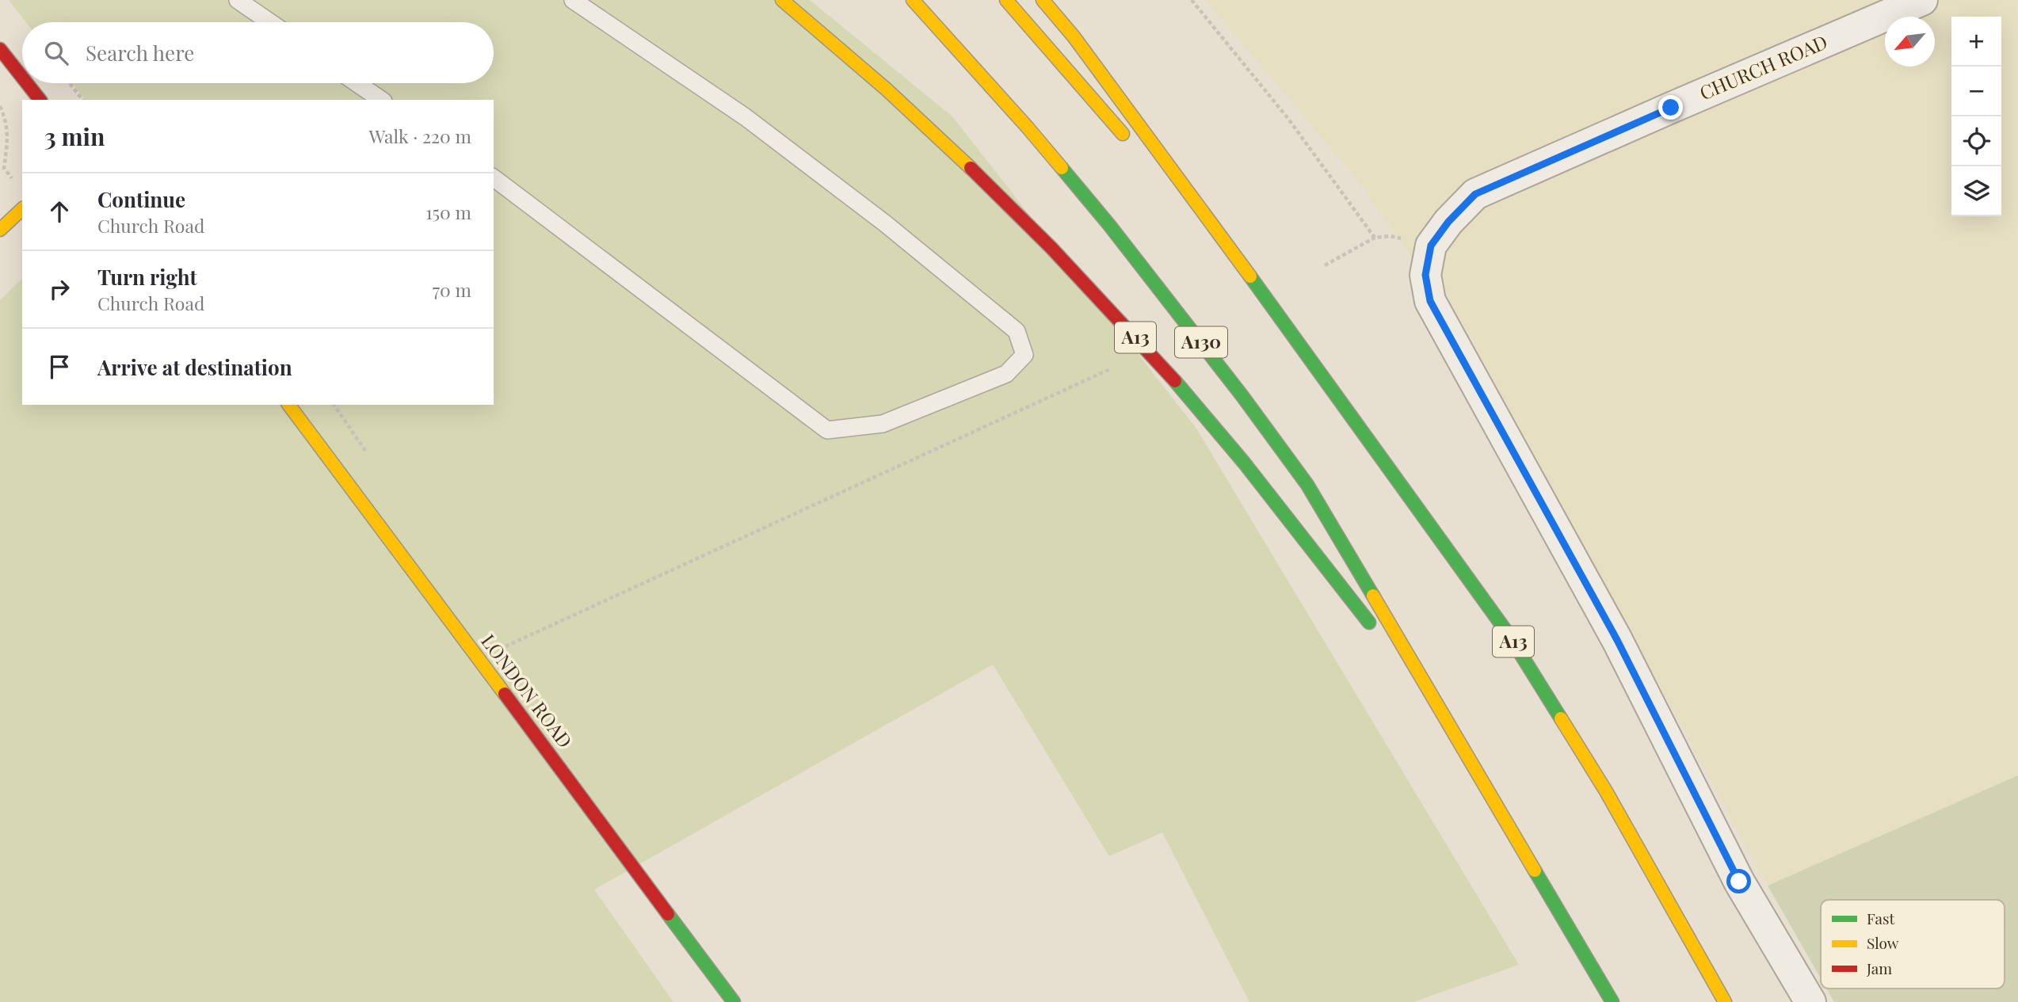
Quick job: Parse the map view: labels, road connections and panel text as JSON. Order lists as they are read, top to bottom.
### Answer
{
  "streets": {
    "main road": ["A13", "A130", "LONDON ROAD"],
    "street": ["CHURCH ROAD"]
  },
  "legend": ["Fast", "Slow", "Jam"],
  "north": "bottom left",
  "page": {
    "map_buttons": ["+", "−"],
    "search": "Search here",
    "heading": ["3 min", "Walk · 220 m"],
    "list": [
      ["Continue", "Church Road", "150 m"],
      ["Turn right", "Church Road", "70 m"],
      "Arrive at destination"
    ]
  }
}
